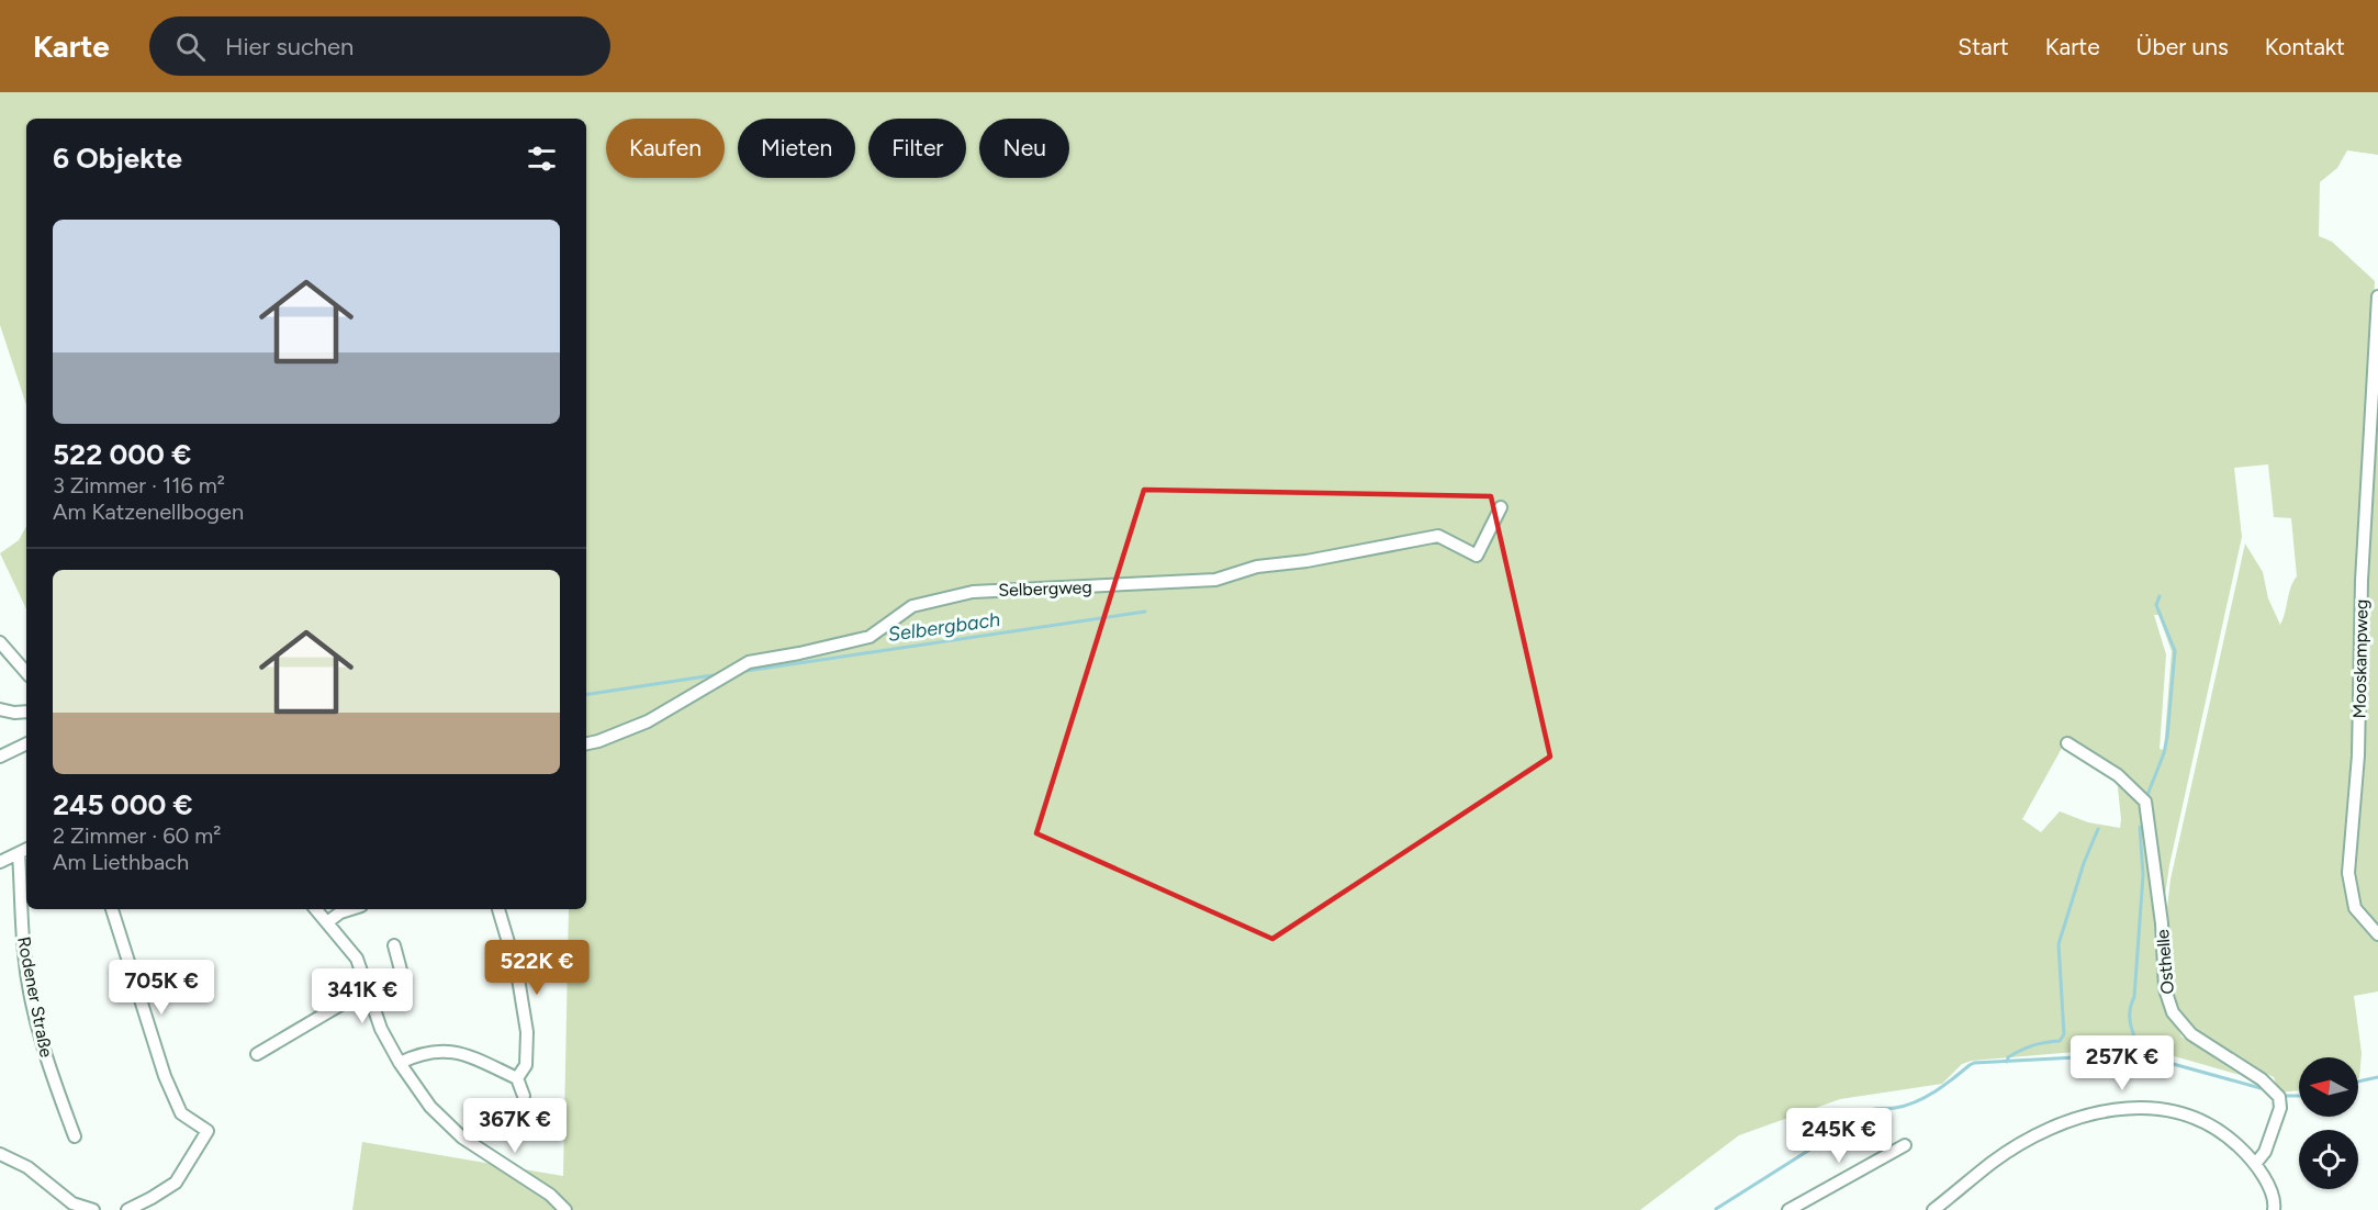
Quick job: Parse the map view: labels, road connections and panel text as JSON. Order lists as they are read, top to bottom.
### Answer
{
  "streets": {
    "street": [
      "Selbergweg",
      "Mooskampweg",
      "Osthelle",
      "Rodener Straße"
    ]
  },
  "water": ["Selbergbach"],
  "north": "left",
  "page": {
    "header": "Karte",
    "search": "Hier suchen",
    "nav": [
      "Start",
      "Karte",
      "Über uns",
      "Kontakt"
    ],
    "chip": [
      "Kaufen",
      "Mieten",
      "Filter",
      "Neu"
    ],
    "heading": "6 Objekte",
    "list": [
      {
        "name": "522 000 €",
        "note": "3 Zimmer · 116 m² · Am Katzenellbogen"
      },
      {
        "name": "245 000 €",
        "note": "2 Zimmer · 60 m² · Am Liethbach"
      }
    ],
    "price": [
      "522K €",
      "705K €",
      "341K €",
      "257K €",
      "367K €",
      "245K €"
    ]
  }
}
